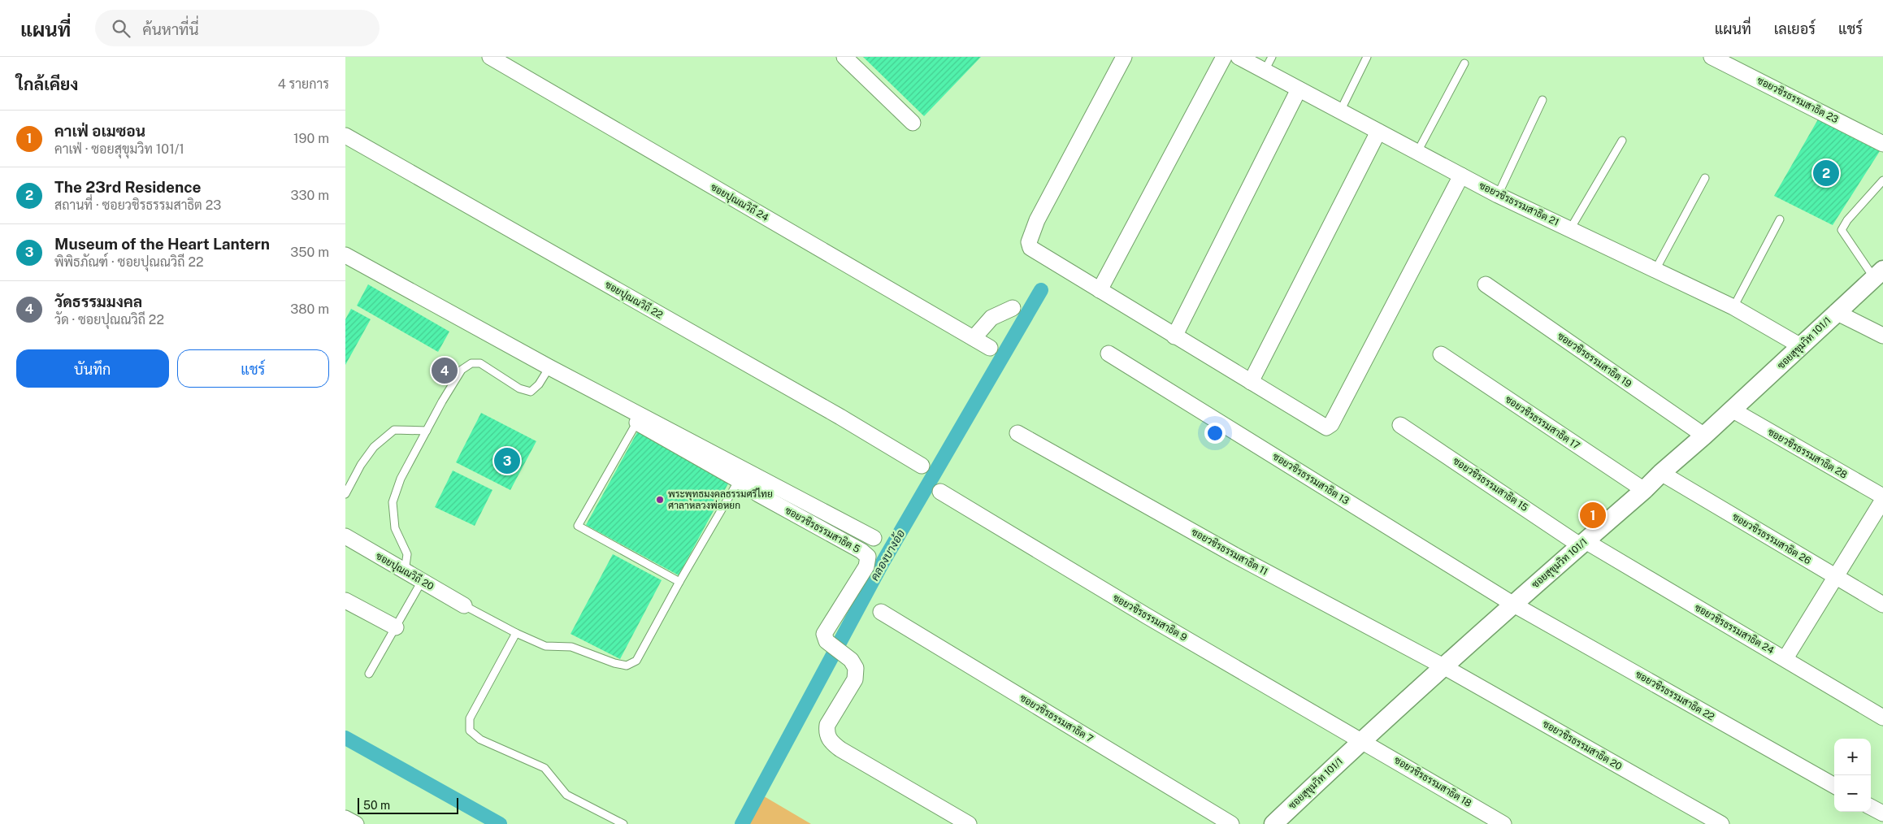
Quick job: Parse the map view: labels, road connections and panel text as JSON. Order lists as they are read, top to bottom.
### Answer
{
  "streets": {
    "street": [
      "ซอยวชิรธรรมสาธิต 23",
      "ซอยปุณณวิถี 24",
      "ซอยวชิรธรรมสาธิต 21",
      "ซอยปุณณวิถี 22",
      "ซอยสุขุมวิท 101/1",
      "ซอยวชิรธรรมสาธิต 19",
      "ซอยวชิรธรรมสาธิต 17",
      "ซอยวชิรธรรมสาธิต 28",
      "ซอยวชิรธรรมสาธิต 13",
      "ซอยวชิรธรรมสาธิต 15",
      "ซอยวชิรธรรมสาธิต 5",
      "ซอยวชิรธรรมสาธิต 26",
      "ซอยวชิรธรรมสาธิต 11",
      "ซอยปุณณวิถี 20",
      "ซอยวชิรธรรมสาธิต 9",
      "ซอยวชิรธรรมสาธิต 24",
      "ซอยวชิรธรรมสาธิต 22",
      "ซอยวชิรธรรมสาธิต 7",
      "ซอยวชิรธรรมสาธิต 20",
      "ซอยวชิรธรรมสาธิต 18"
    ]
  },
  "crossings": [
    ["ซอยวชิรธรรมสาธิต 21", "ซอยสุขุมวิท 101/1"],
    ["ซอยสุขุมวิท 101/1", "ซอยวชิรธรรมสาธิต 19"],
    ["ซอยสุขุมวิท 101/1", "ซอยวชิรธรรมสาธิต 17"],
    ["ซอยสุขุมวิท 101/1", "ซอยวชิรธรรมสาธิต 28"],
    ["ซอยสุขุมวิท 101/1", "ซอยวชิรธรรมสาธิต 13"],
    ["ซอยสุขุมวิท 101/1", "ซอยวชิรธรรมสาธิต 15"],
    ["ซอยสุขุมวิท 101/1", "ซอยวชิรธรรมสาธิต 26"],
    ["ซอยสุขุมวิท 101/1", "ซอยวชิรธรรมสาธิต 11"],
    ["ซอยสุขุมวิท 101/1", "ซอยวชิรธรรมสาธิต 9"],
    ["ซอยสุขุมวิท 101/1", "ซอยวชิรธรรมสาธิต 24"],
    ["ซอยสุขุมวิท 101/1", "ซอยวชิรธรรมสาธิต 22"],
    ["ซอยสุขุมวิท 101/1", "ซอยวชิรธรรมสาธิต 20"],
    ["ซอยสุขุมวิท 101/1", "ซอยวชิรธรรมสาธิต 18"],
    ["ซอยวชิรธรรมสาธิต 13", "ซอยวชิรธรรมสาธิต 22"],
    ["ซอยวชิรธรรมสาธิต 15", "ซอยวชิรธรรมสาธิต 24"],
    ["ซอยวชิรธรรมสาธิต 11", "ซอยวชิรธรรมสาธิต 20"],
    ["ซอยวชิรธรรมสาธิต 9", "ซอยวชิรธรรมสาธิต 18"]
  ],
  "water": ["คลองบางอ้อ"],
  "places": ["พระพุทธมงคลธรรมศรีไทย ศาลาหลวงพ่อหยก"],
  "scale_bar": "50 m",
  "page": {
    "header": "แผนที่",
    "search": "ค้นหาที่นี่",
    "nav": ["แผนที่", "เลเยอร์", "แชร์"],
    "heading": ["ใกล้เคียง", "4 รายการ"],
    "list": [
      {
        "mark": "1",
        "name": "คาเฟ่ อเมซอน",
        "note": "คาเฟ่ · ซอยสุขุมวิท 101/1",
        "value": "190 m"
      },
      {
        "mark": "2",
        "name": "The 23rd Residence",
        "note": "สถานที่ · ซอยวชิรธรรมสาธิต 23",
        "value": "330 m"
      },
      {
        "mark": "3",
        "name": "Museum of the Heart Lantern",
        "note": "พิพิธภัณฑ์ · ซอยปุณณวิถี 22",
        "value": "350 m"
      },
      {
        "mark": "4",
        "name": "วัดธรรมมงคล",
        "note": "วัด · ซอยปุณณวิถี 22",
        "value": "380 m"
      }
    ],
    "pins": [
      "2",
      "4",
      "3",
      "1"
    ],
    "buttons": ["บันทึก", "แชร์"],
    "map_buttons": ["+", "−"],
    "scale": "50 m"
  }
}
